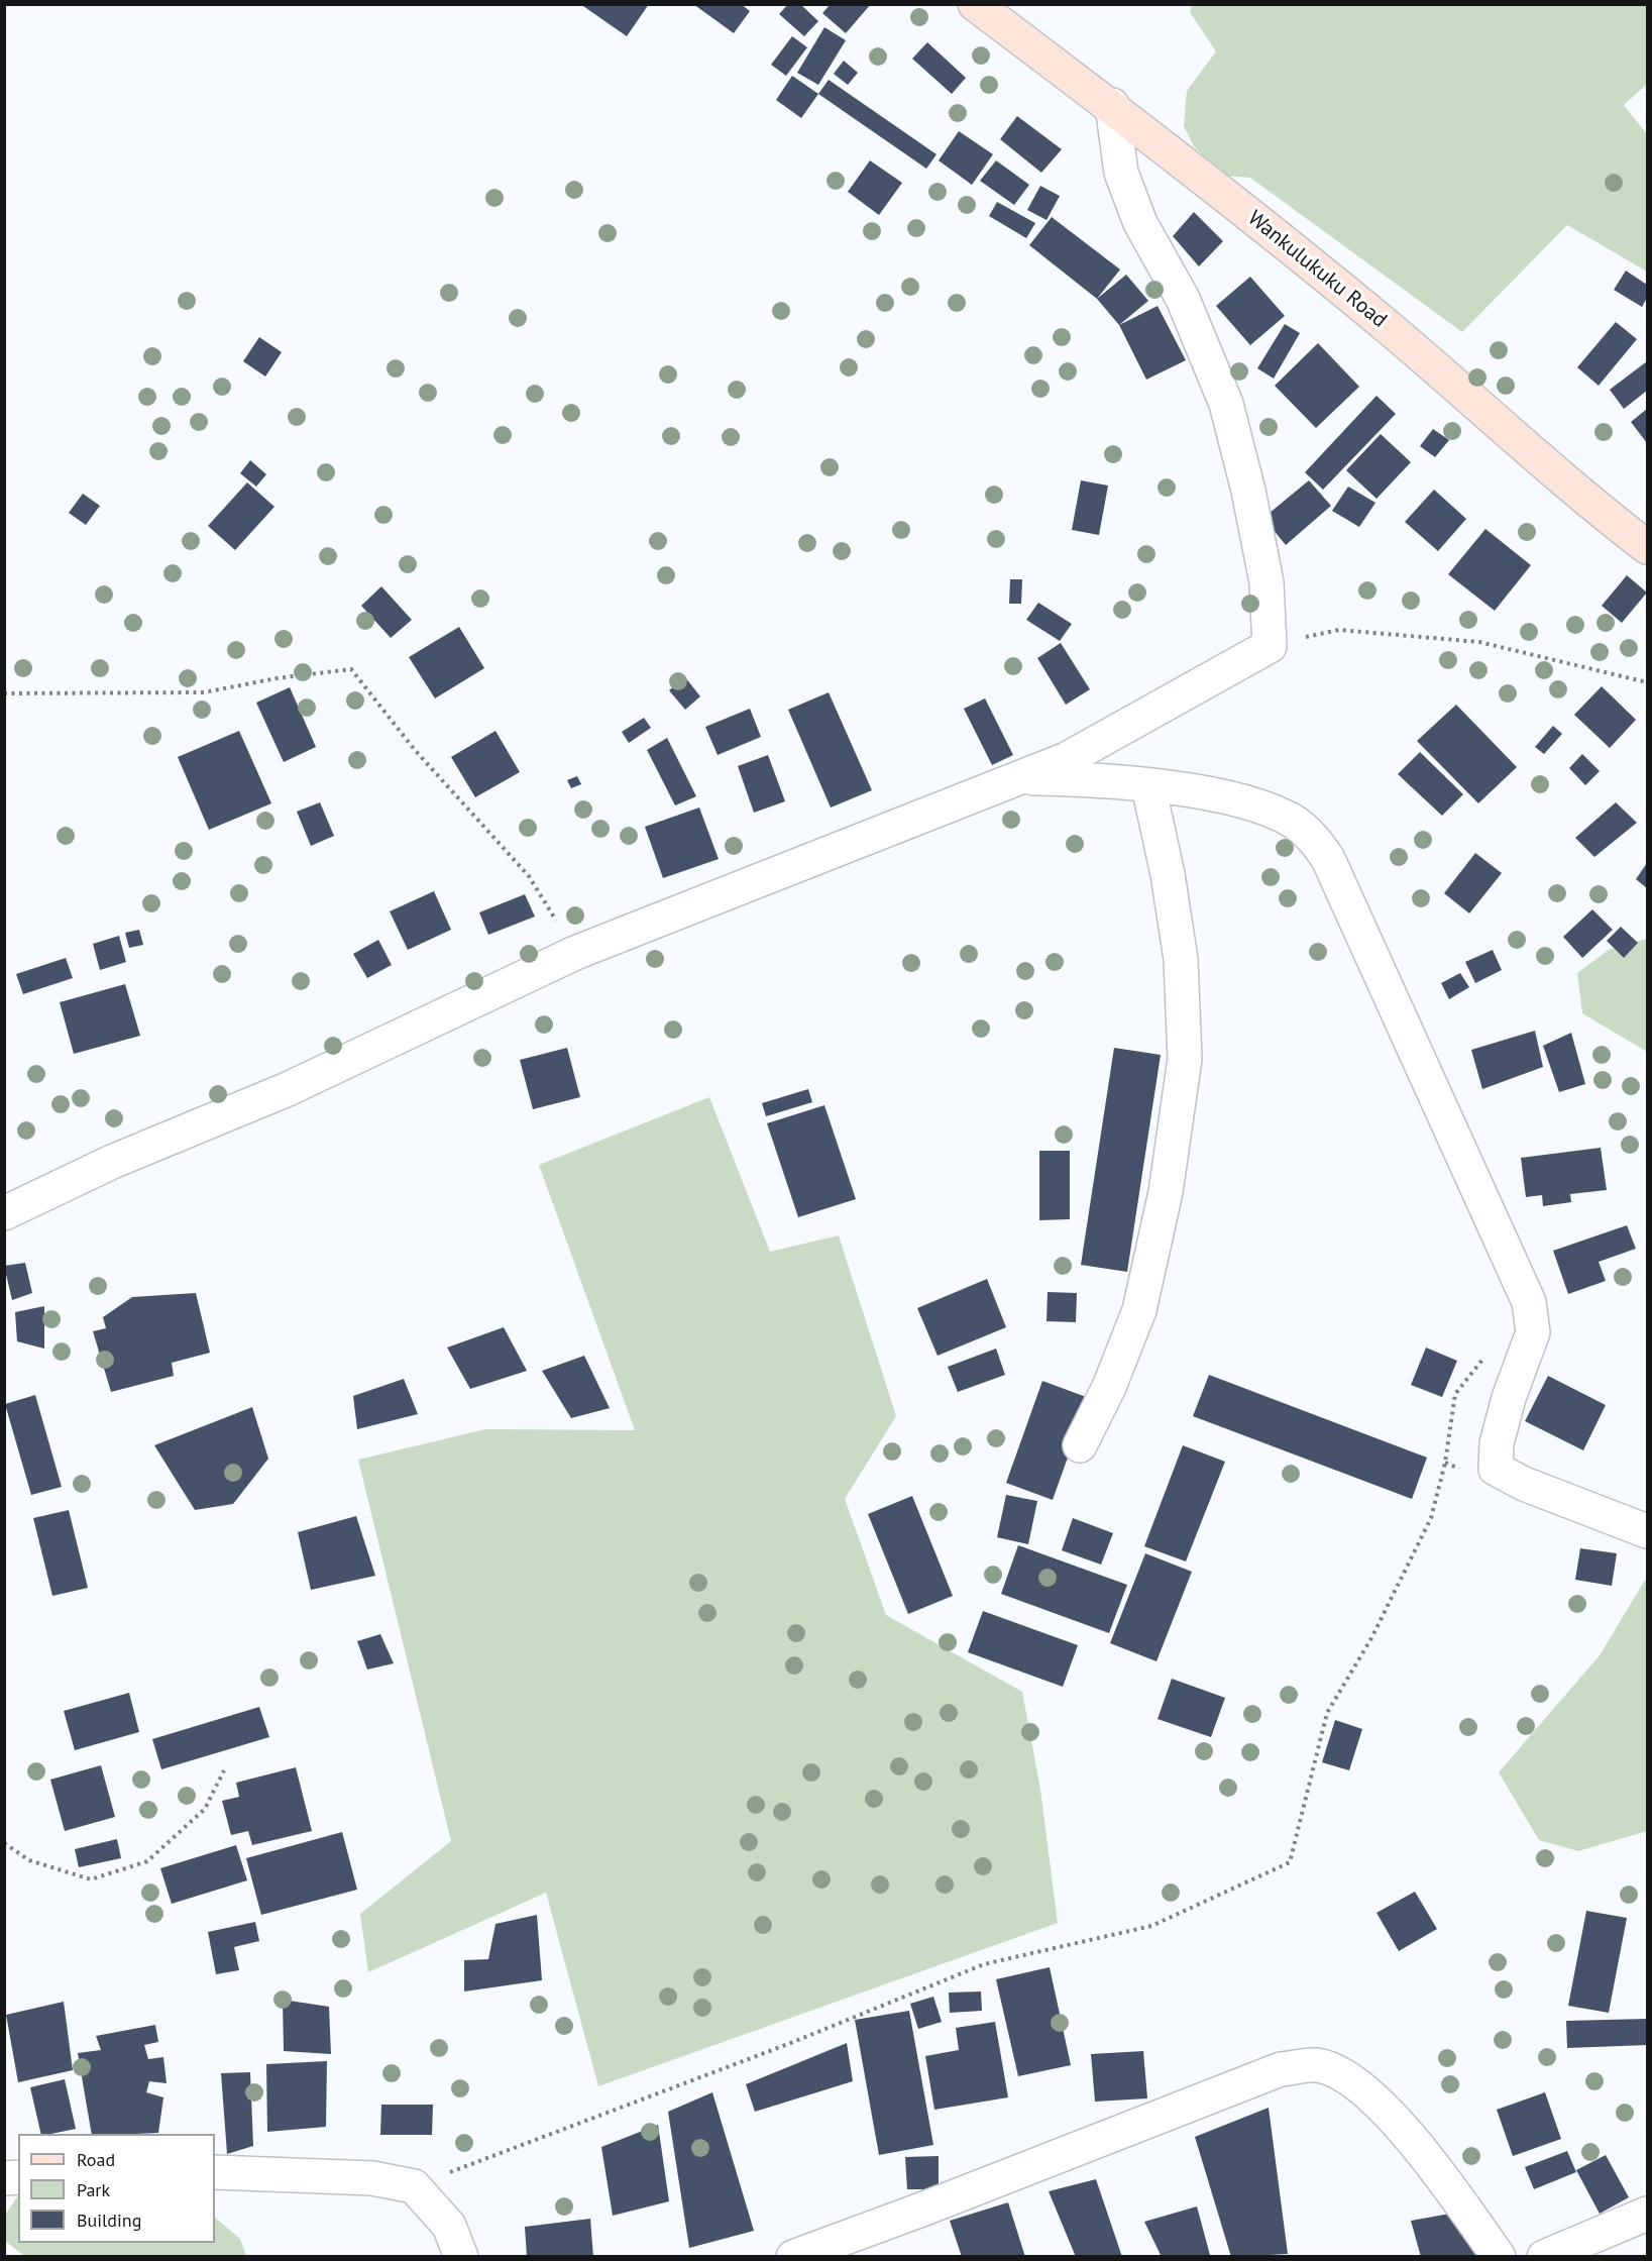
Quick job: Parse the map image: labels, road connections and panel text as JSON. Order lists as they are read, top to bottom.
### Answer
{
  "streets": {
    "main road": ["Wankulukuku Road"]
  },
  "legend": ["Road", "Park", "Building"]
}
